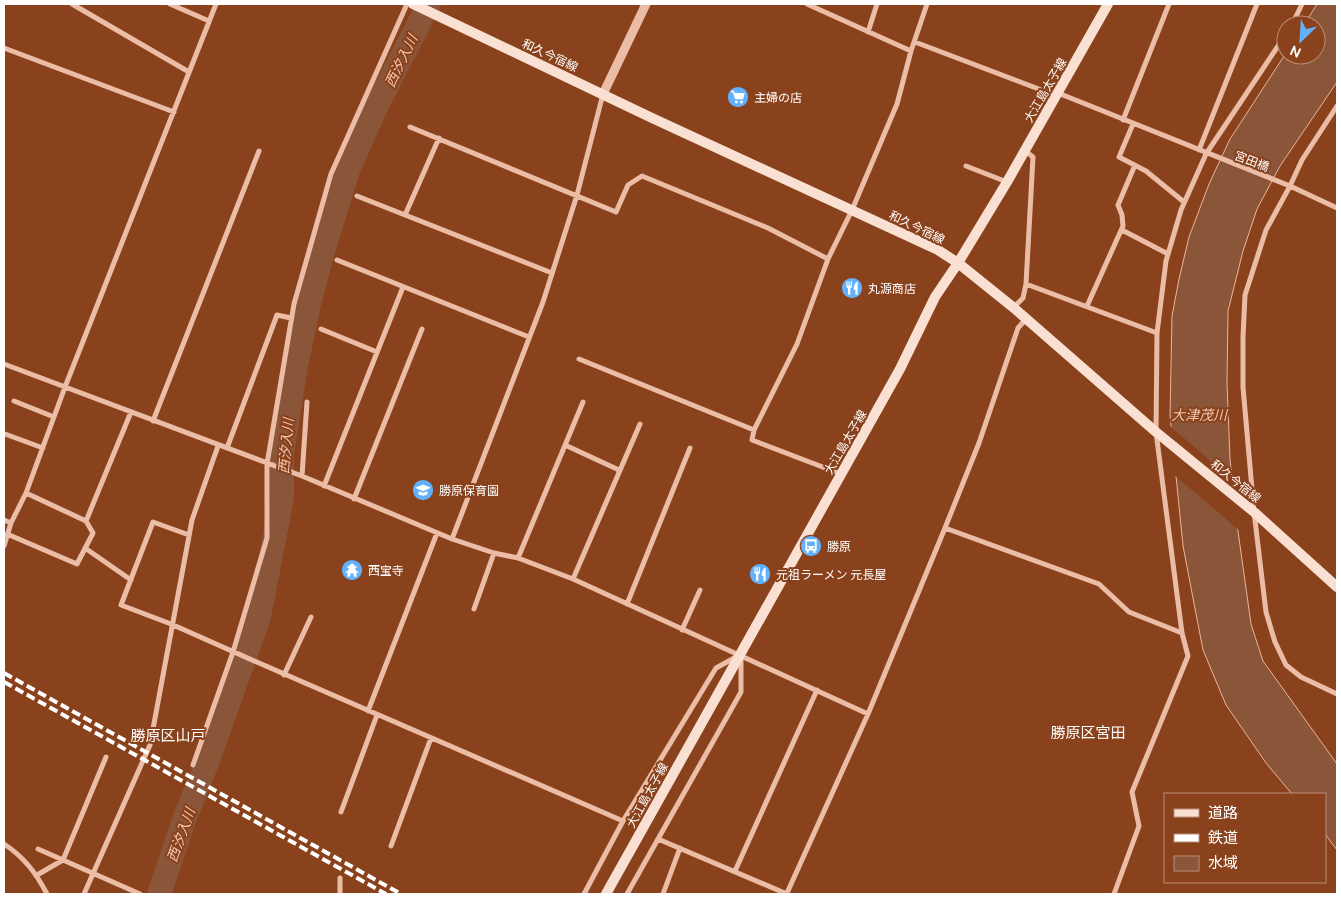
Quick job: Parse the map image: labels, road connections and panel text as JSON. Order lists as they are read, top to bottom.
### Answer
{
  "streets": {
    "main road": ["和久今宿線", "大江島太子線"],
    "street": ["宮田橋"]
  },
  "crossings": [
    ["和久今宿線", "大江島太子線"],
    ["大江島太子線", "宮田橋"]
  ],
  "districts": ["勝原区宮田", "勝原区山戸"],
  "water": ["西汐入川", "大津茂川"],
  "places": {
    "supermarket": ["主婦の店"],
    "restaurant": ["丸源商店", "元祖ラーメン 元長屋"],
    "school or university": ["勝原保育園"],
    "bus stop": ["勝原"],
    "temple": ["西宝寺"]
  },
  "legend": ["道路", "鉄道", "水域"],
  "north": "bottom left"
}
